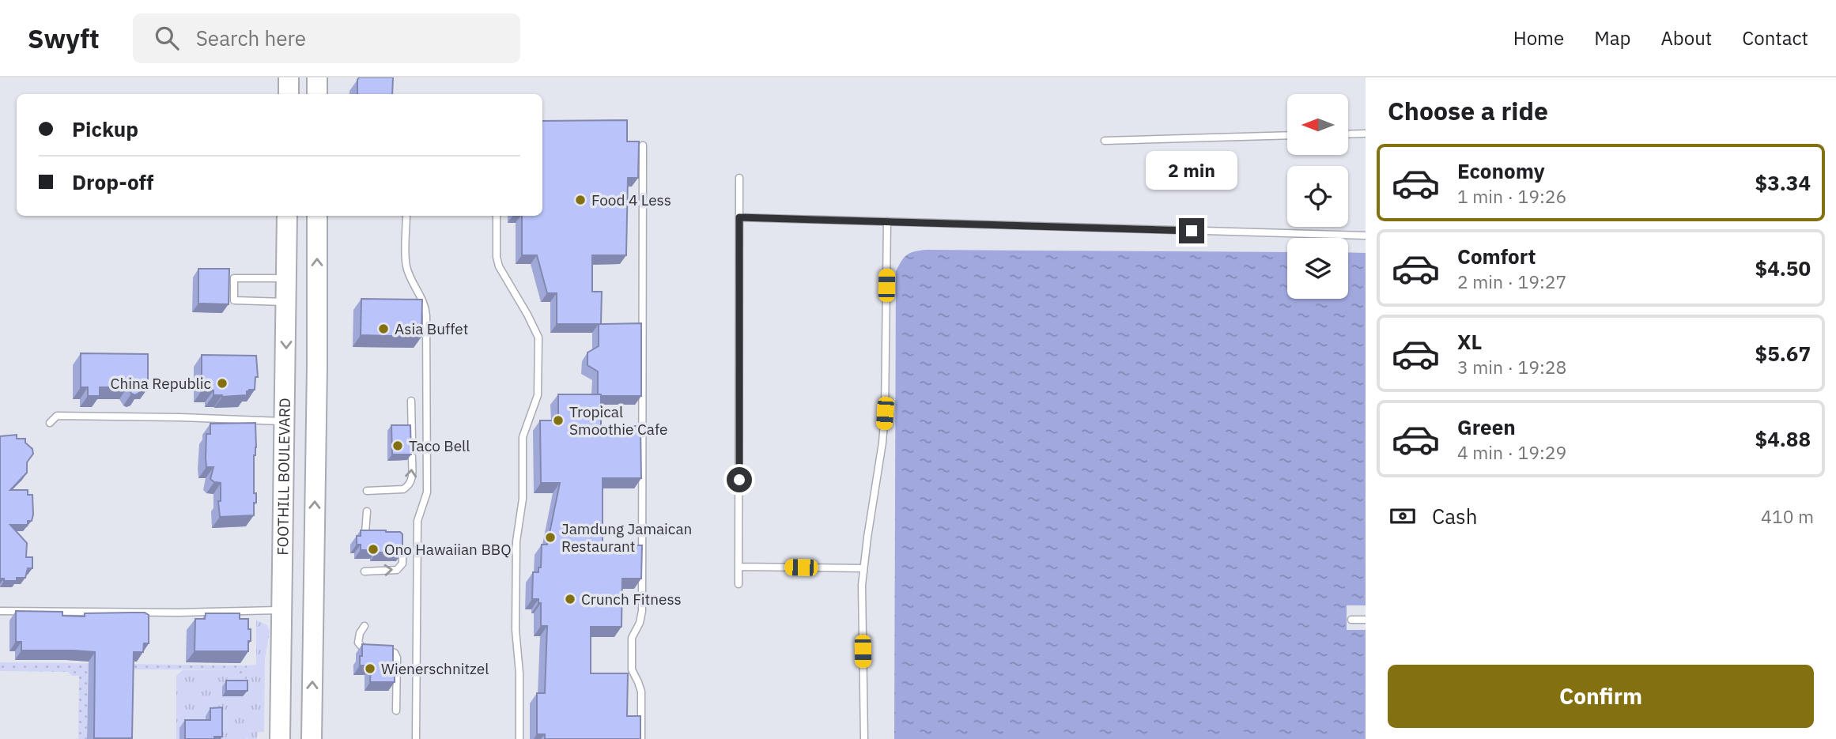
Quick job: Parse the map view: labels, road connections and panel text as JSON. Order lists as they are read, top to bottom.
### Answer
{
  "streets": {
    "main road": ["FOOTHILL BOULEVARD"]
  },
  "places": [
    "Food 4 Less",
    "Asia Buffet",
    "China Republic",
    "Tropical Smoothie Cafe",
    "Taco Bell",
    "Jamdung Jamaican Restaurant",
    "Ono Hawaiian BBQ",
    "Crunch Fitness",
    "Wienerschnitzel"
  ],
  "north": "left",
  "page": {
    "header": "Swyft",
    "search": "Search here",
    "nav": [
      "Home",
      "Map",
      "About",
      "Contact"
    ],
    "heading": "Choose a ride",
    "banner": ["Pickup", "Drop-off"],
    "list": [
      {
        "name": "Economy",
        "note": "1 min · 19:26",
        "value": "$3.34"
      },
      {
        "name": "Comfort",
        "note": "2 min · 19:27",
        "value": "$4.50"
      },
      {
        "name": "XL",
        "note": "3 min · 19:28",
        "value": "$5.67"
      },
      {
        "name": "Green",
        "note": "4 min · 19:29",
        "value": "$4.88"
      }
    ],
    "bubble": "2 min",
    "pay": ["Cash", "410 m"],
    "buttons": "Confirm"
  }
}
